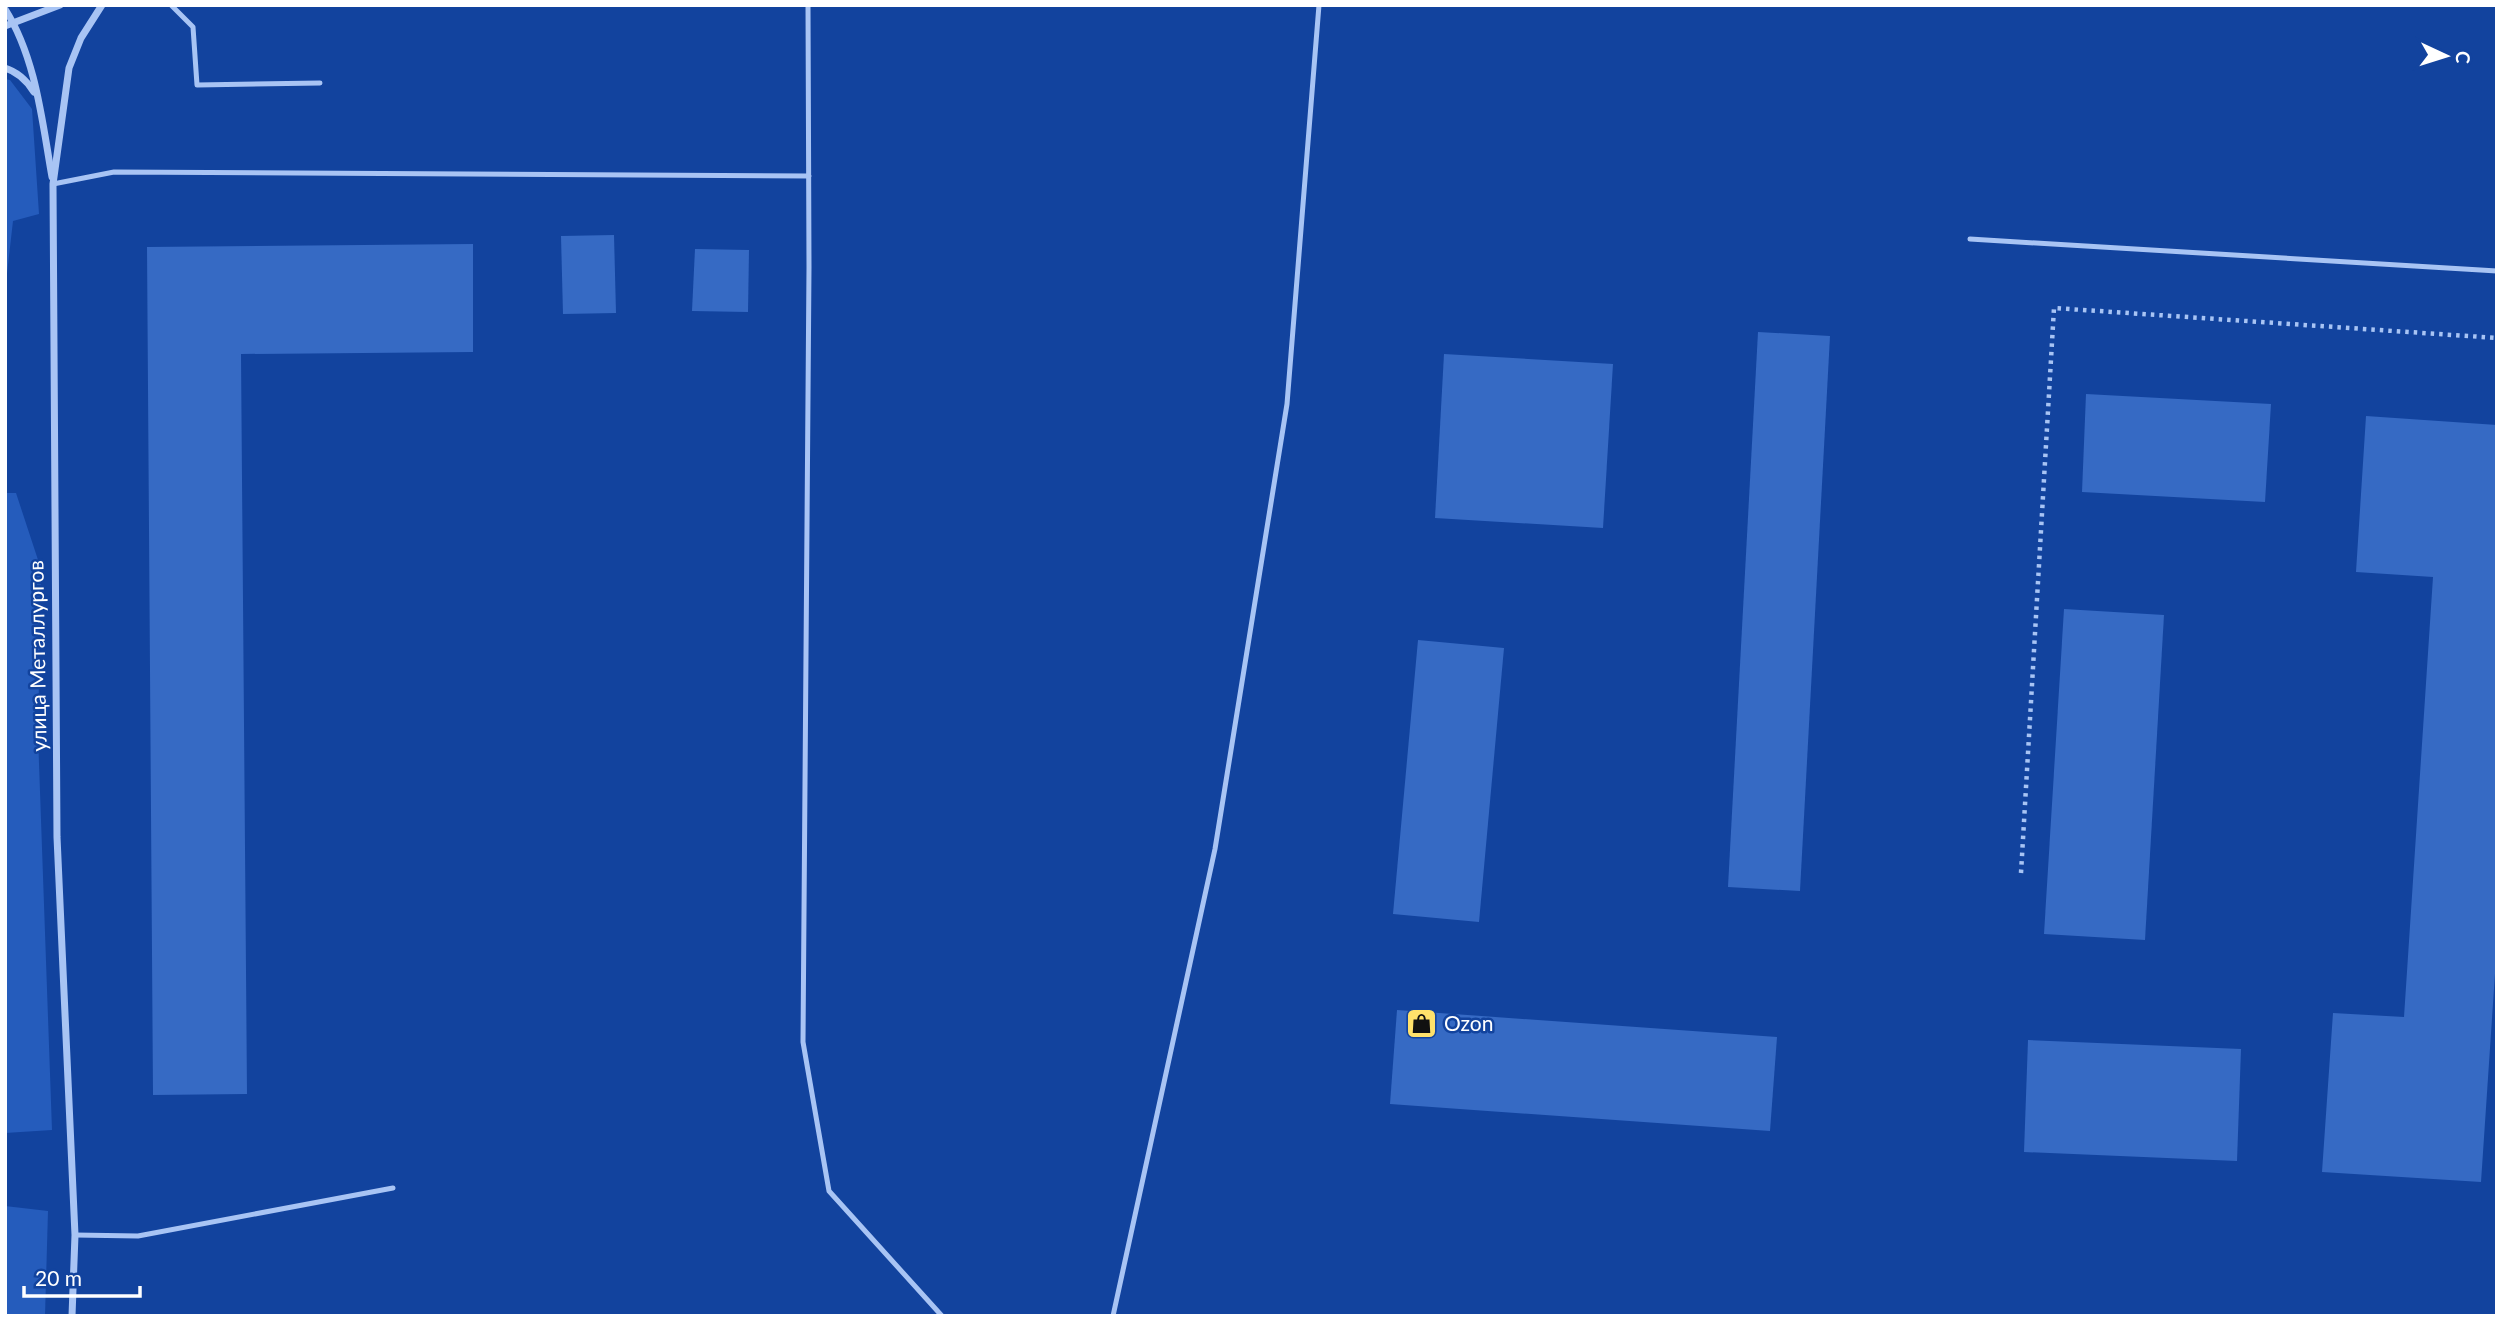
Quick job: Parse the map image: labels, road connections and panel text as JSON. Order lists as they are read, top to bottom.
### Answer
{
  "streets": {
    "street": ["улица Металлургов"]
  },
  "places": {
    "shop": ["Ozon"]
  },
  "scale_bar": "20 m",
  "north": "right"
}
